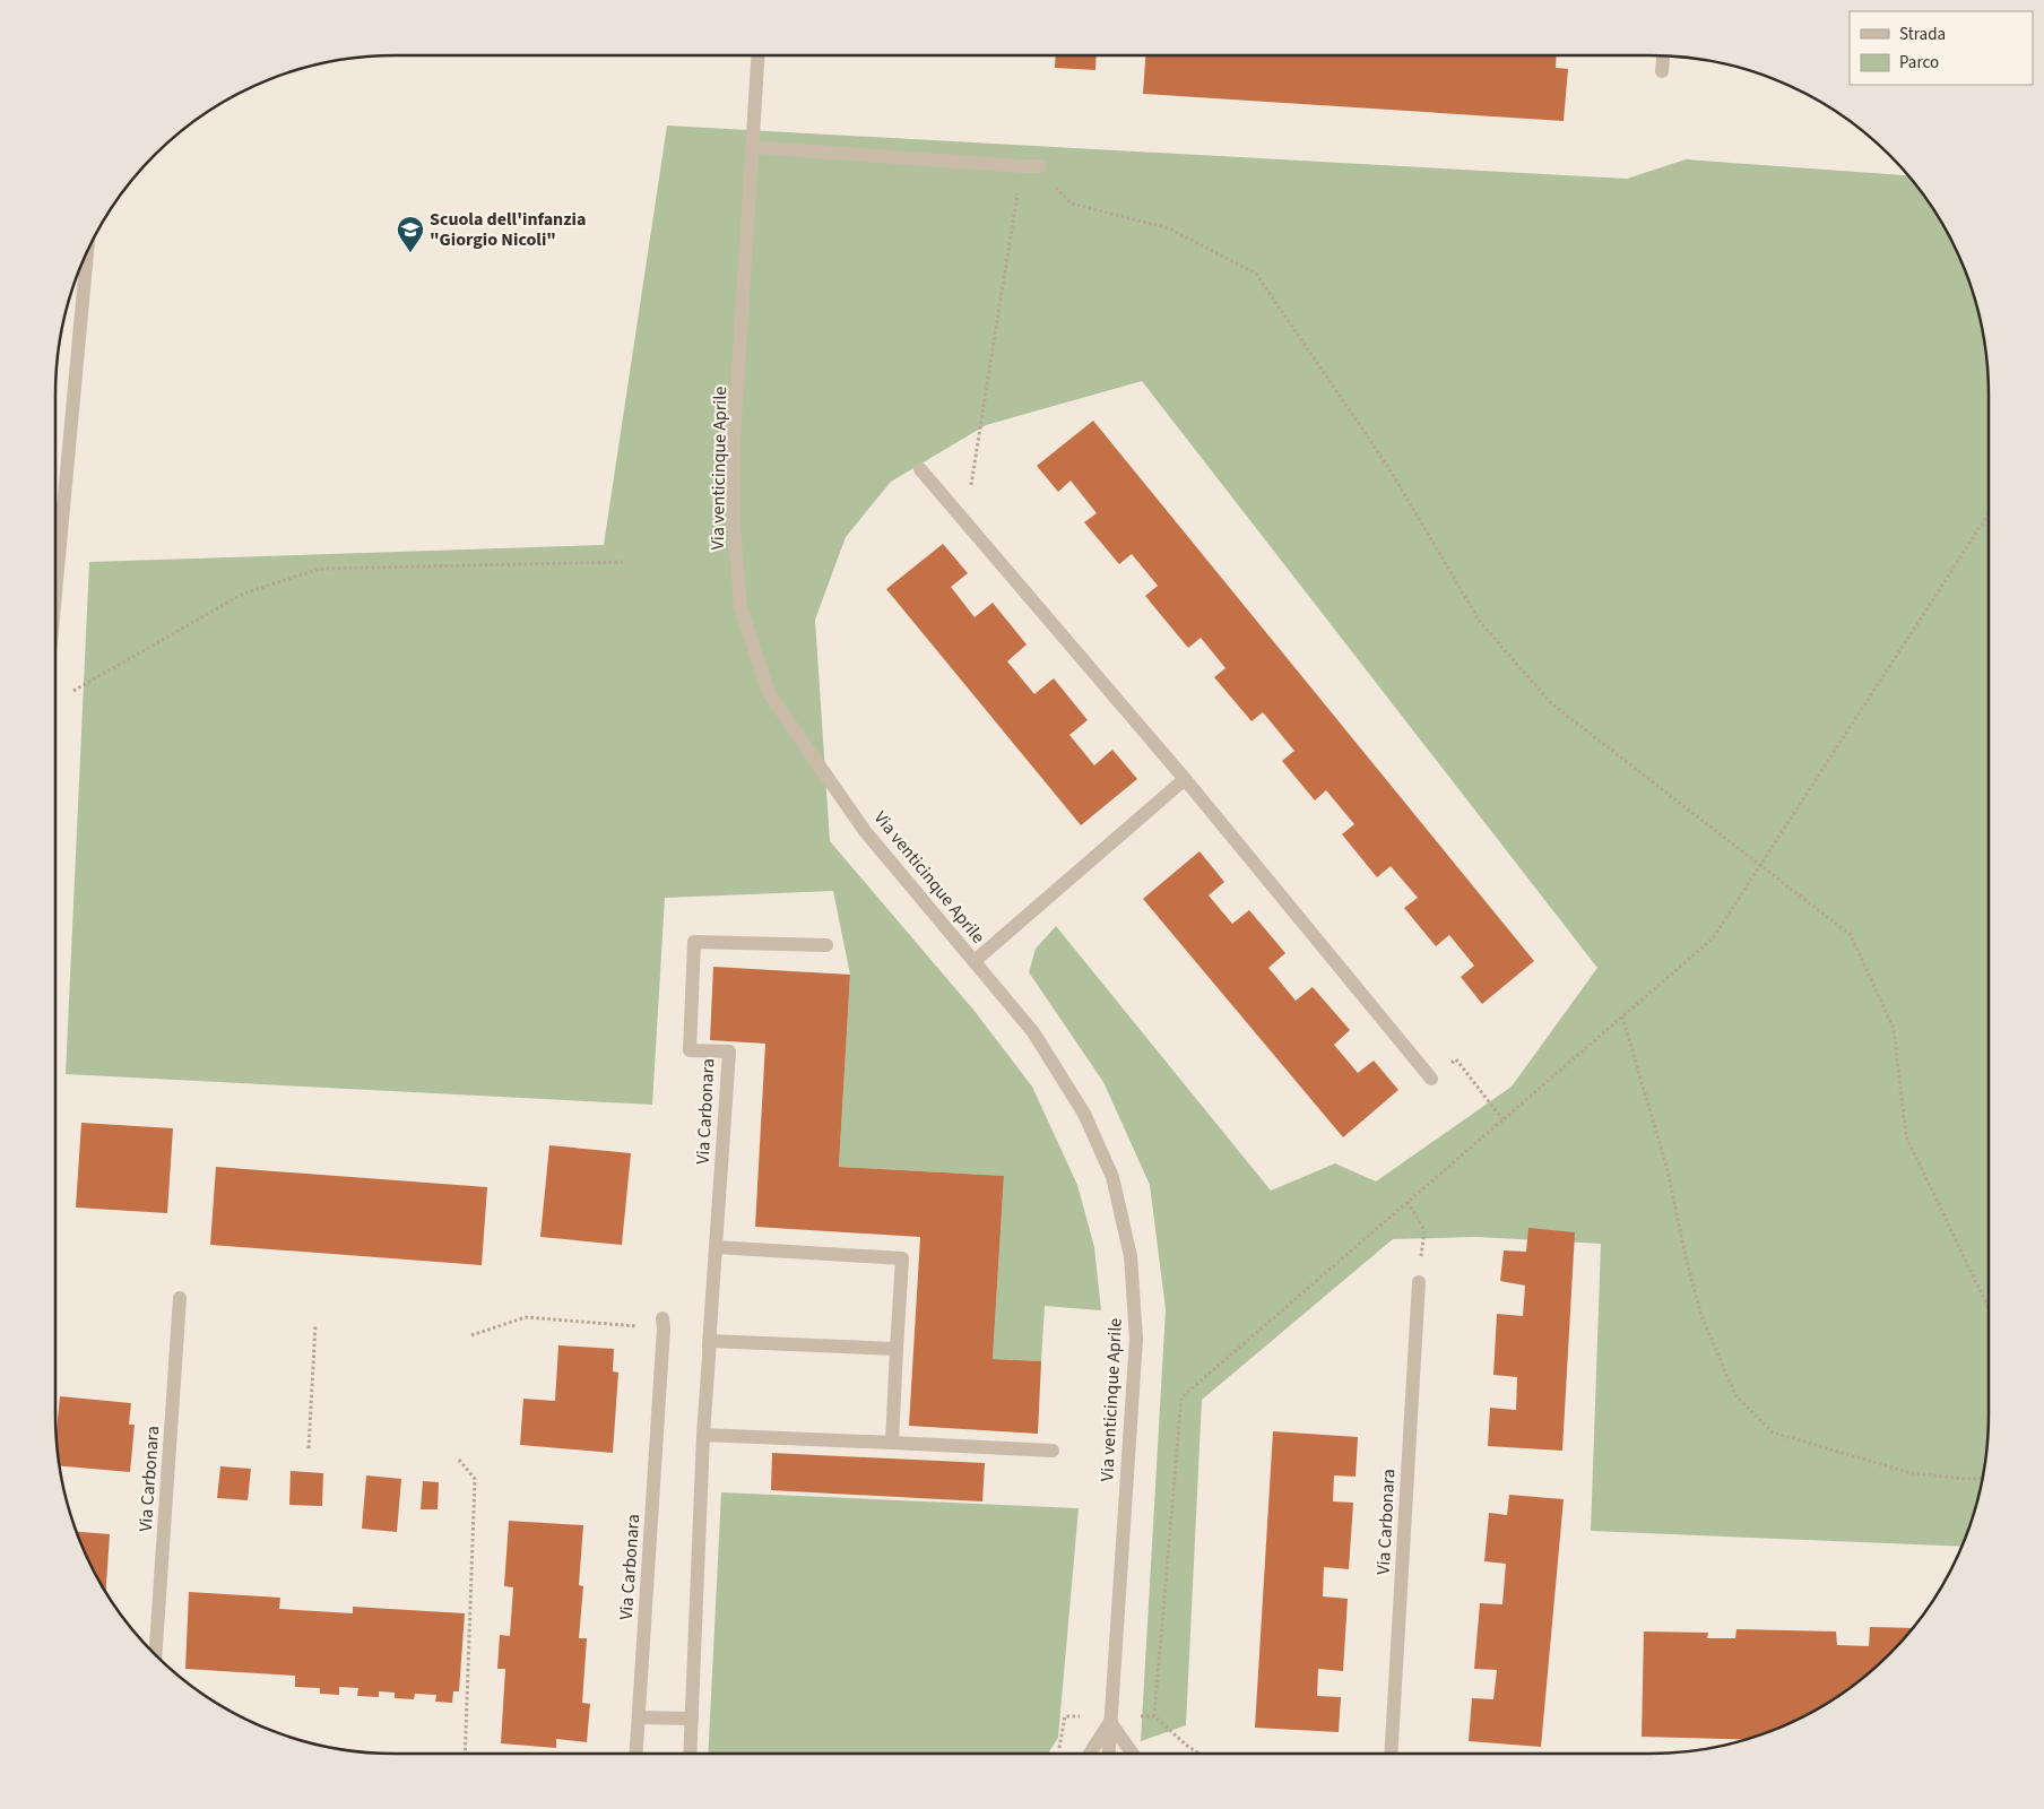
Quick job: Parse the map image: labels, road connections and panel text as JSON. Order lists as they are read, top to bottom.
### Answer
{
  "streets": {
    "street": ["Via venticinque Aprile", "Via Carbonara"]
  },
  "places": {
    "school or university": ["Scuola dell'infanzia \"Giorgio Nicoli\""]
  },
  "legend": ["Strada", "Parco"]
}
